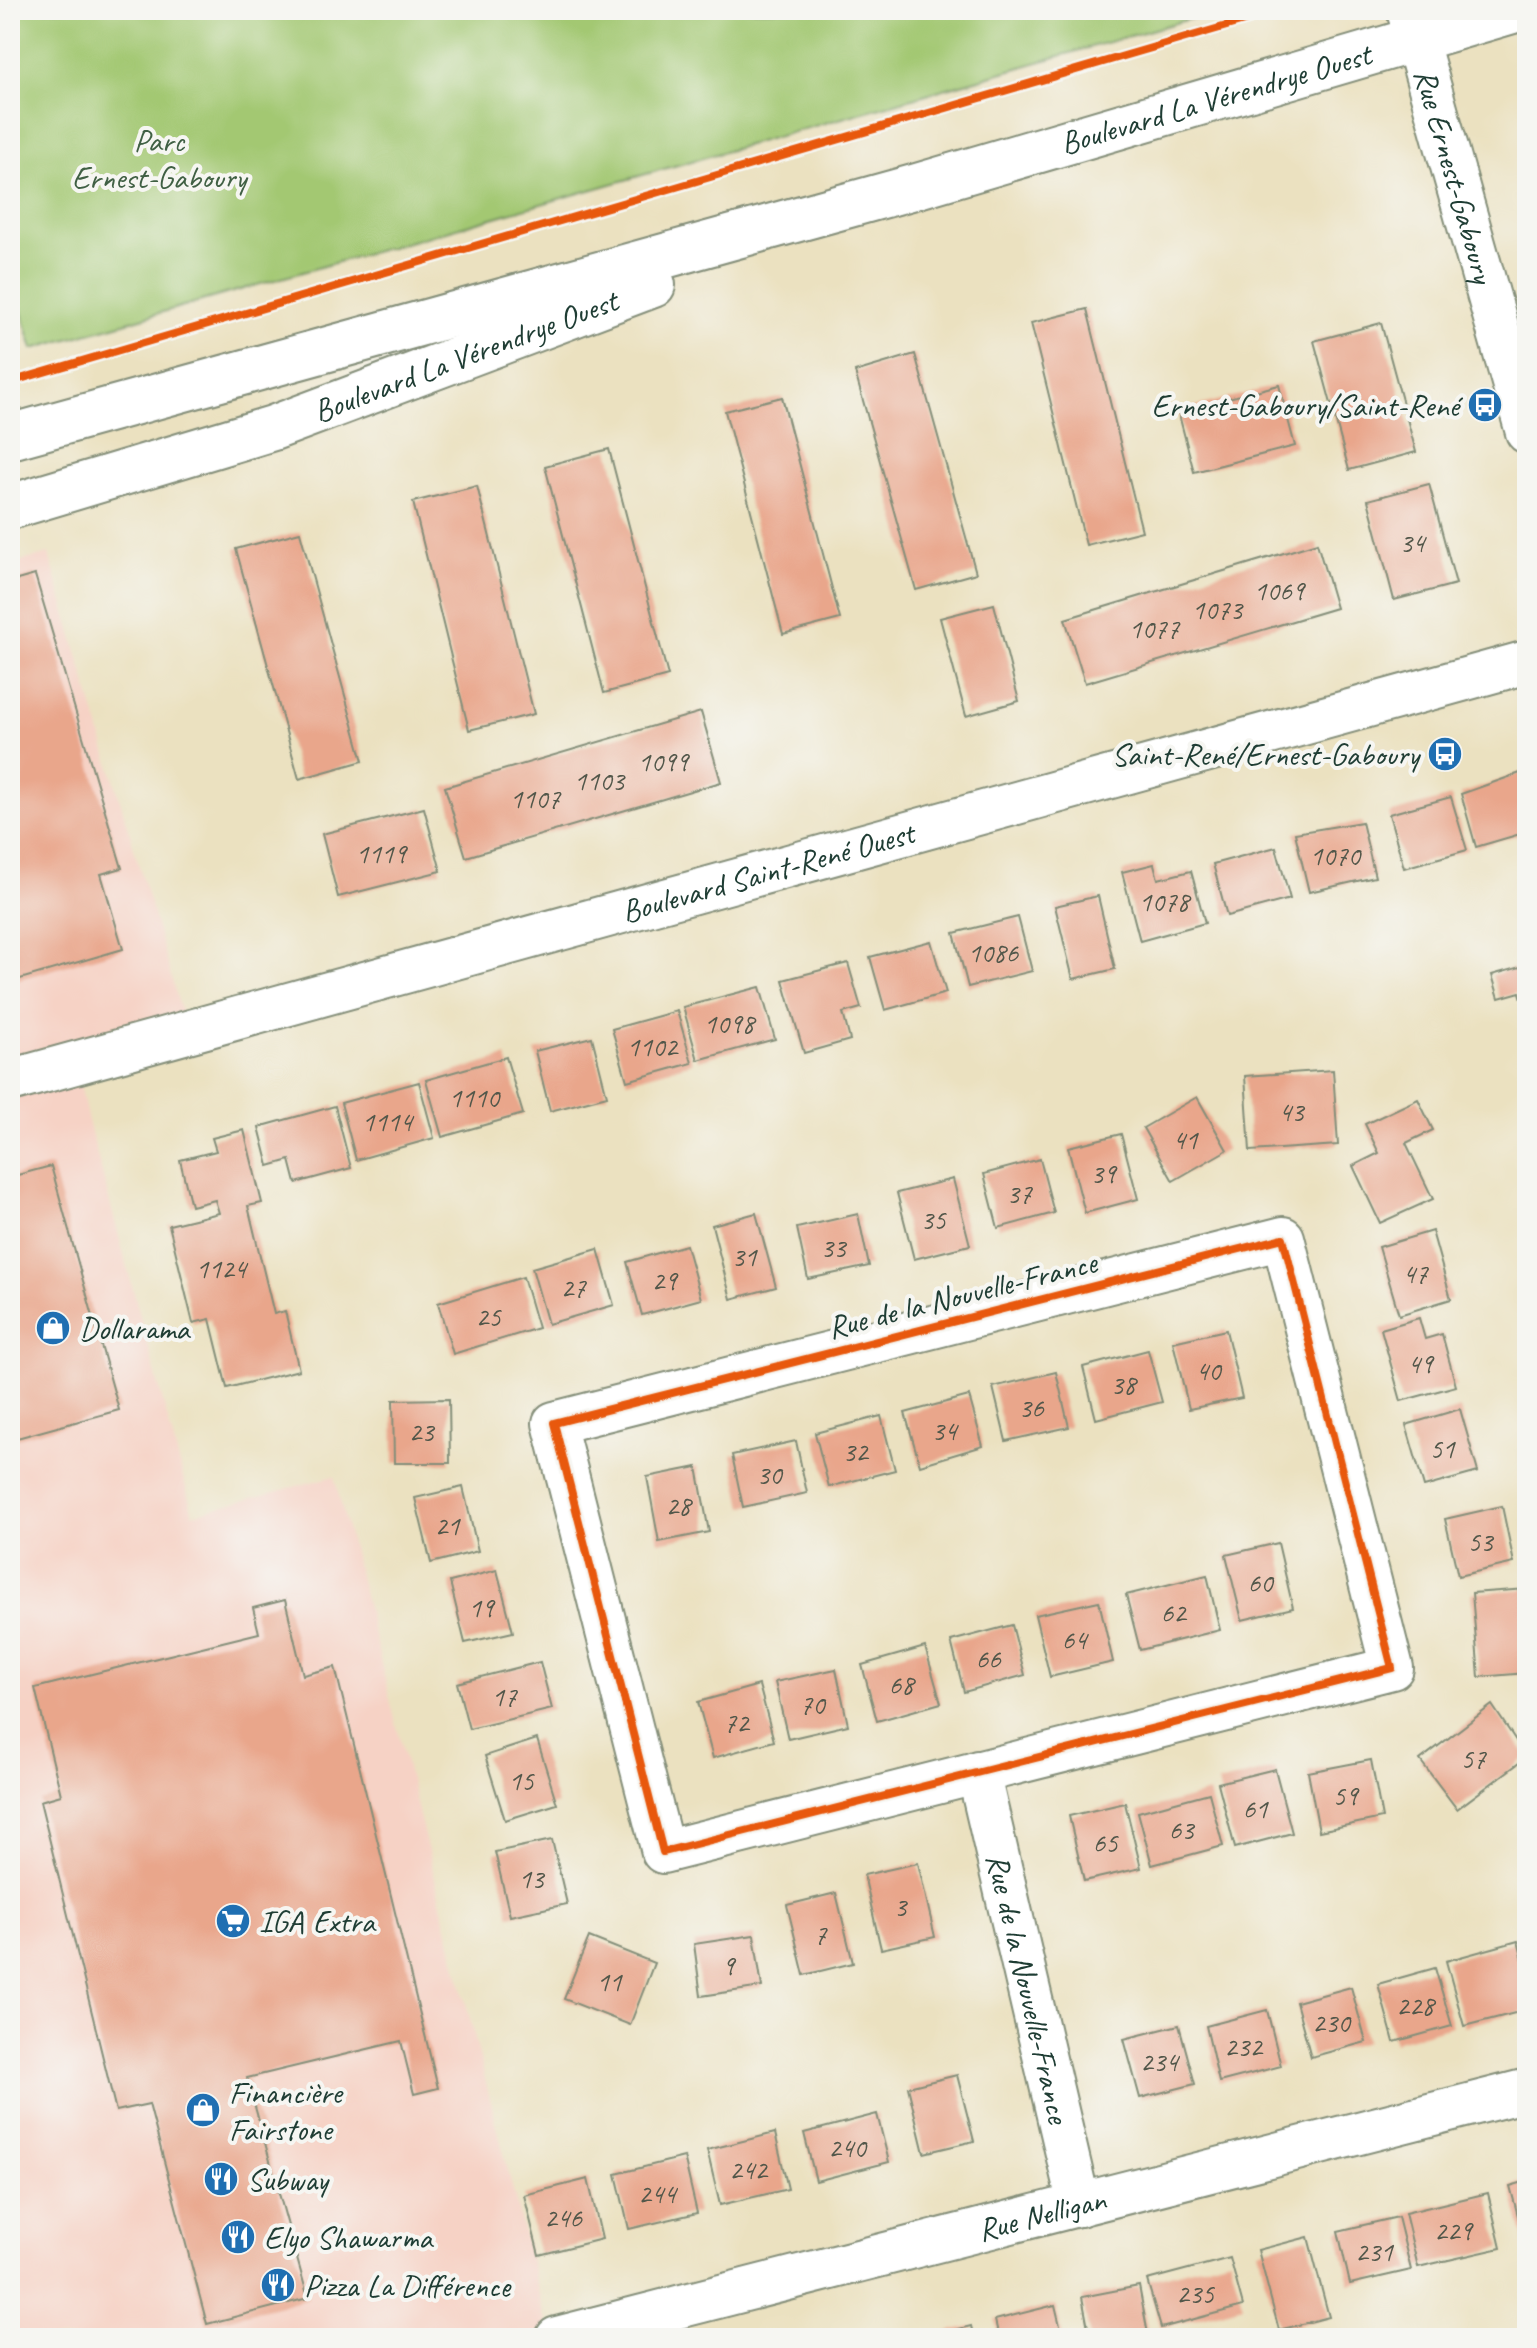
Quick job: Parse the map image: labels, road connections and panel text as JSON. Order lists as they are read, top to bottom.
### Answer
{
  "streets": {
    "main road": ["Boulevard La Vérendrye Ouest"],
    "street": [
      "Rue Ernest-Gaboury",
      "Boulevard Saint-René Ouest",
      "Rue de la Nouvelle-France",
      "Rue Nelligan"
    ]
  },
  "crossings": [
    ["Boulevard La Vérendrye Ouest", "Rue Ernest-Gaboury"],
    ["Rue de la Nouvelle-France", "Rue Nelligan"]
  ],
  "parks": ["Parc Ernest-Gaboury"],
  "places": {
    "bus stop": ["Ernest-Gaboury/Saint-René", "Saint-René/Ernest-Gaboury"],
    "shop": ["Dollarama", "Financière Fairstone"],
    "supermarket": ["IGA Extra"],
    "restaurant": ["Subway", "Elyo Shawarma", "Pizza La Différence"]
  },
  "house_numbers": [
    "34",
    "1069",
    "1073",
    "1077",
    "1099",
    "1103",
    "1107",
    "1119",
    "1070",
    "1078",
    "1086",
    "1098",
    "1102",
    "1110",
    "43",
    "1114",
    "41",
    "39",
    "37",
    "35",
    "33",
    "31",
    "1124",
    "47",
    "29",
    "27",
    "25",
    "49",
    "40",
    "38",
    "36",
    "34",
    "23",
    "51",
    "32",
    "30",
    "28",
    "21",
    "53",
    "60",
    "19",
    "62",
    "64",
    "66",
    "68",
    "17",
    "70",
    "72",
    "57",
    "15",
    "59",
    "61",
    "63",
    "65",
    "13",
    "3",
    "7",
    "9",
    "11",
    "228",
    "230",
    "232",
    "234",
    "240",
    "242",
    "244",
    "246",
    "229",
    "231",
    "235"
  ]
}
